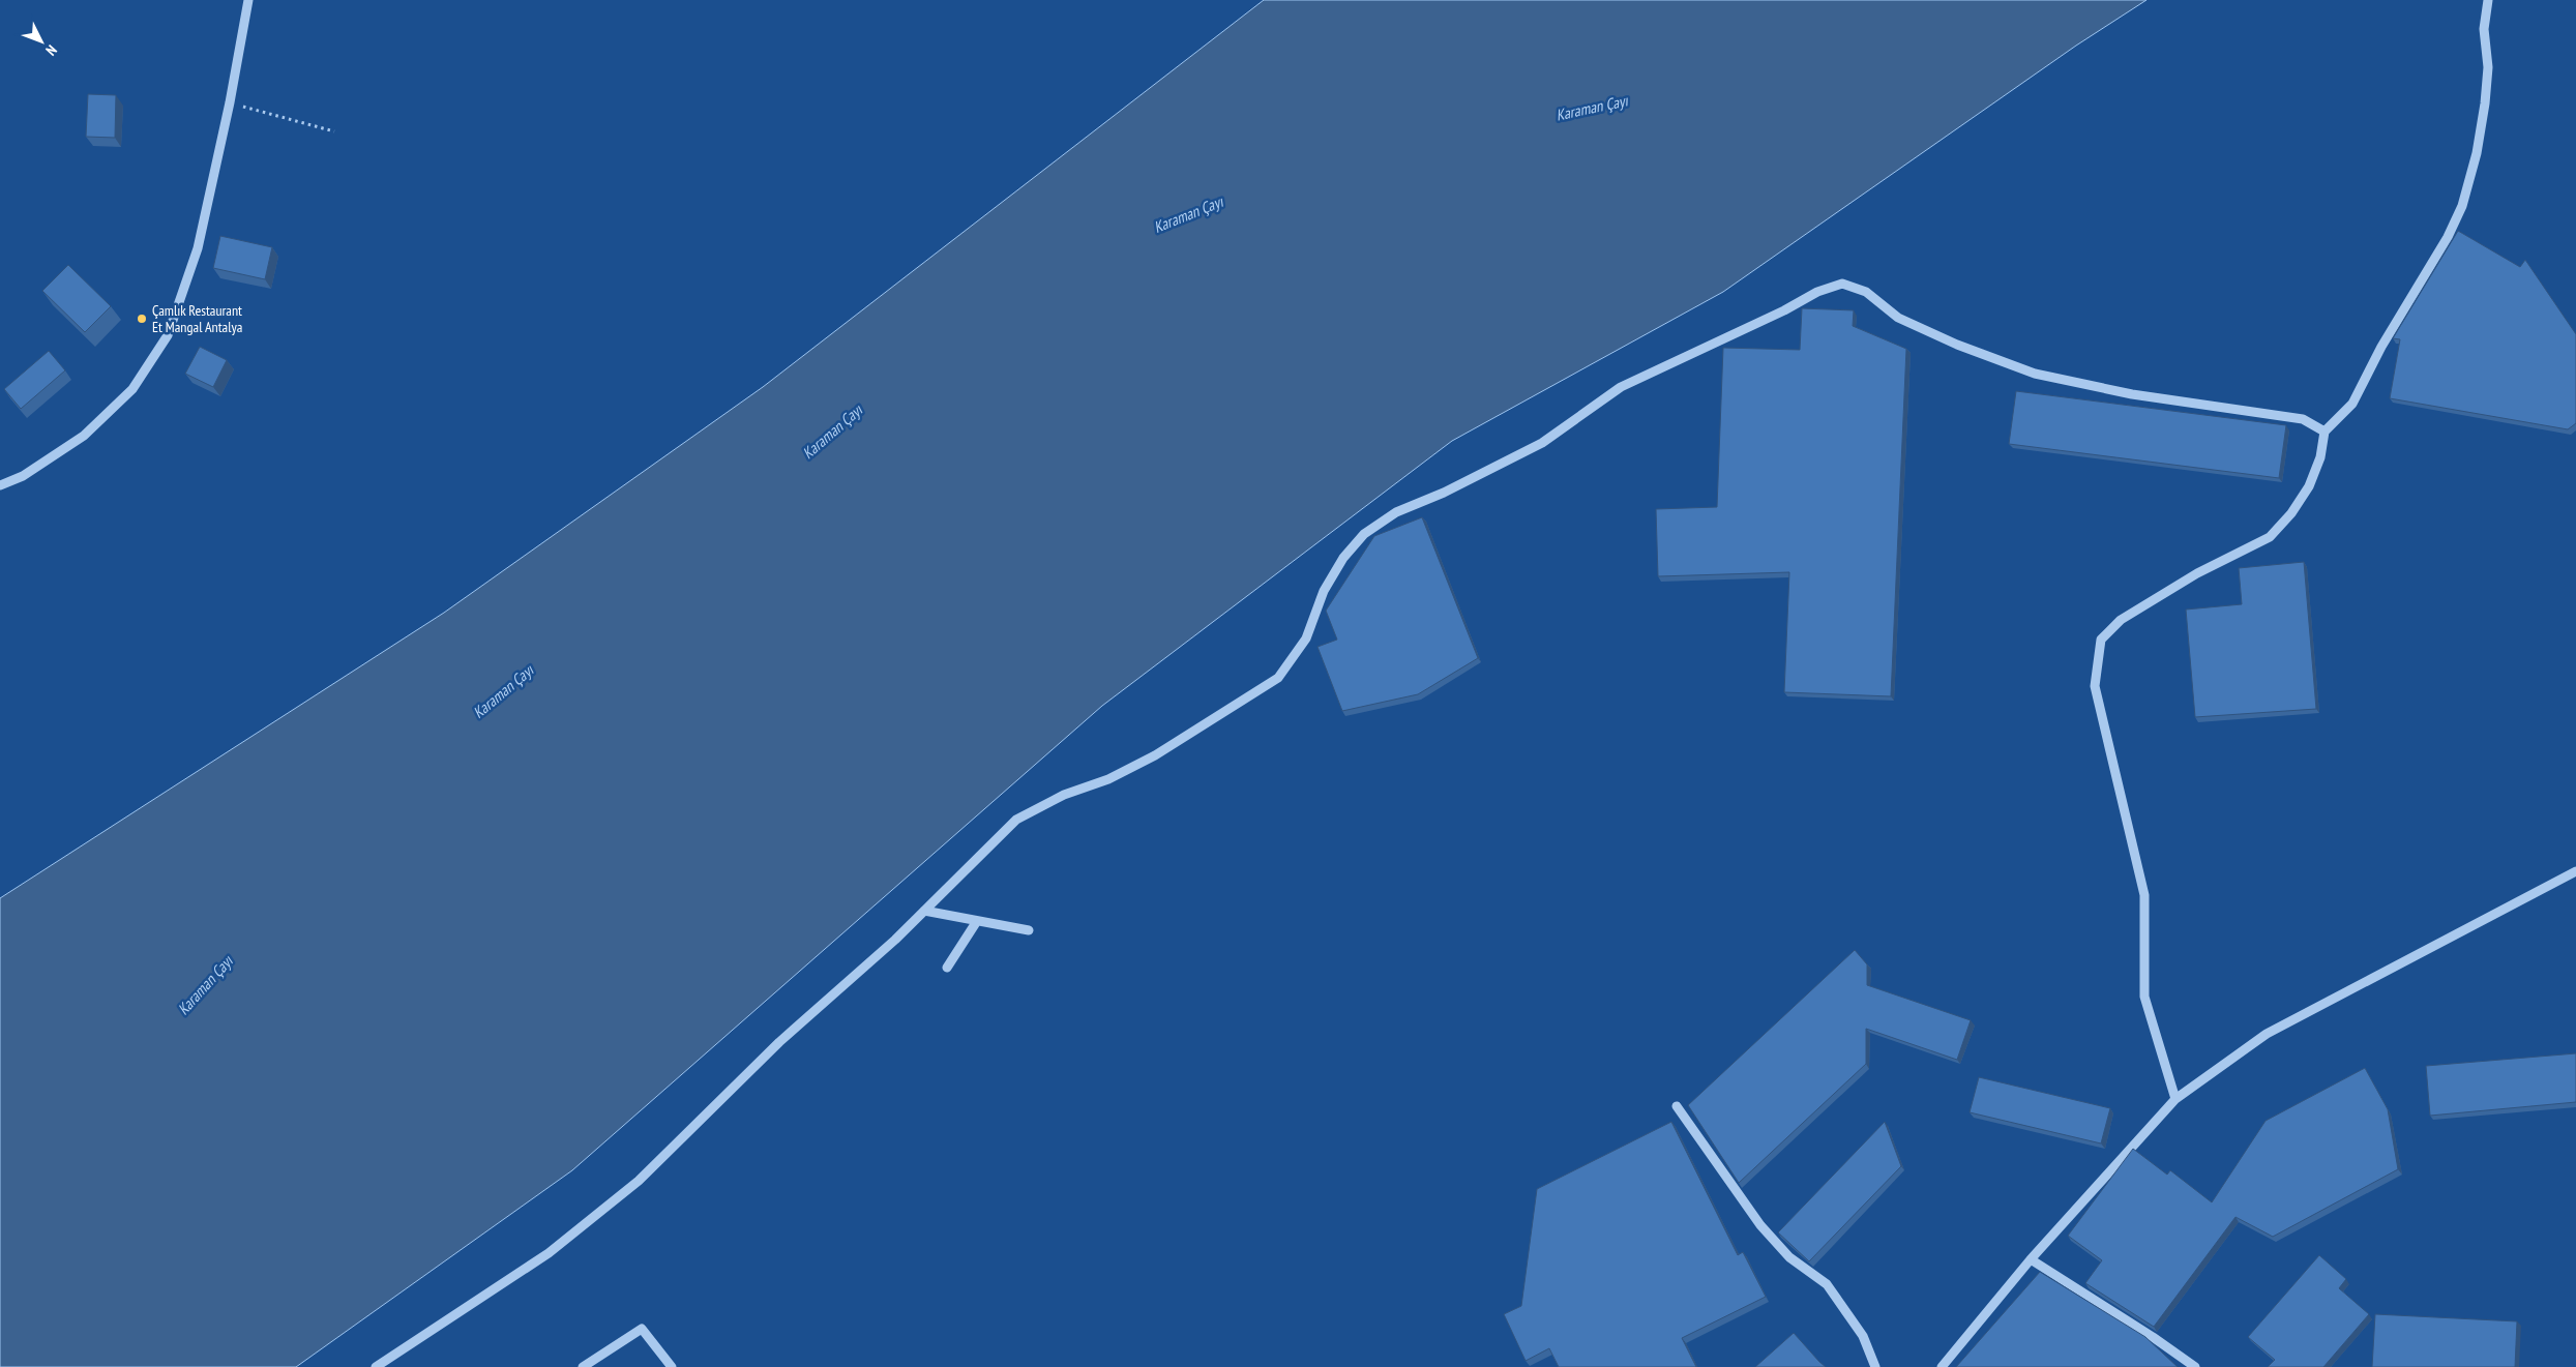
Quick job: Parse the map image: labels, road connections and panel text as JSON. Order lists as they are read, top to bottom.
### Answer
{
  "water": ["Karaman Çayı"],
  "places": ["Çamlık Restaurant Et Mangal Antalya"],
  "north": "bottom right"
}
